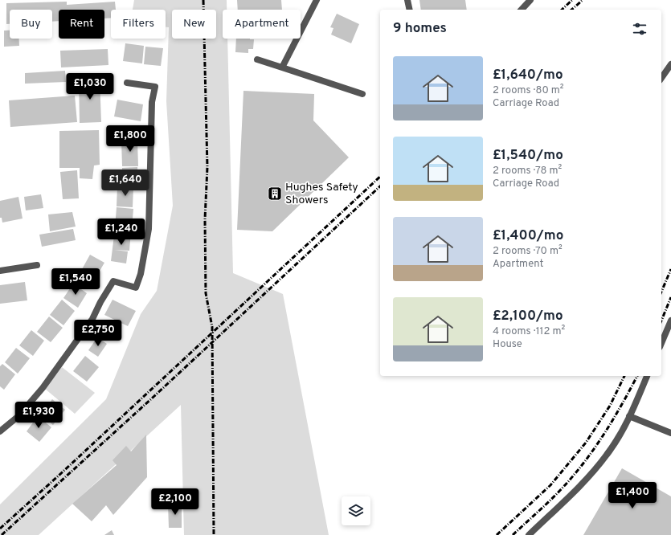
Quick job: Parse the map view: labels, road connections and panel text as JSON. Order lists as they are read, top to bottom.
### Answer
{
  "places": {
    "building": ["Hughes Safety Showers"]
  },
  "page": {
    "chip": [
      "Buy",
      "Rent",
      "Filters",
      "New",
      "Apartment"
    ],
    "heading": "9 homes",
    "list": [
      {
        "name": "£1,640/mo",
        "note": "2 rooms · 80 m² · Carriage Road"
      },
      {
        "name": "£1,540/mo",
        "note": "2 rooms · 78 m² · Carriage Road"
      },
      {
        "name": "£1,400/mo",
        "note": "2 rooms · 70 m² · Apartment"
      },
      {
        "name": "£2,100/mo",
        "note": "4 rooms · 112 m² · House"
      }
    ],
    "price": [
      "£1,030",
      "£1,800",
      "£1,640",
      "£1,240",
      "£1,540",
      "£2,750",
      "£1,930",
      "£1,400",
      "£2,100"
    ]
  }
}
